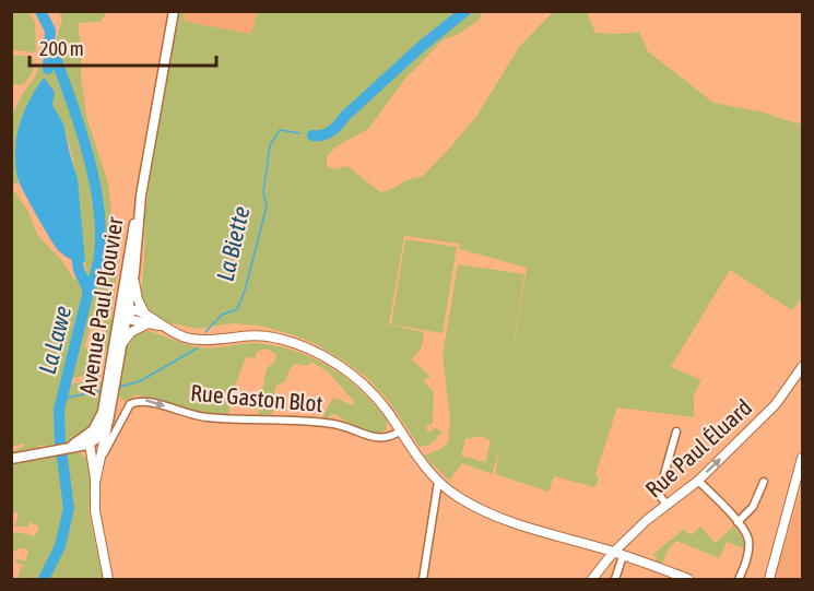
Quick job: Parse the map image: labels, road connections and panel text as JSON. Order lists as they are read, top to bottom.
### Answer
{
  "streets": {
    "main road": ["Avenue Paul Plouvier"],
    "street": ["Rue Gaston Blot", "Rue Paul Éluard"]
  },
  "crossings": [
    ["Avenue Paul Plouvier", "Rue Gaston Blot"],
    ["Rue Gaston Blot", "Rue Paul Éluard"]
  ],
  "water": ["La Biette", "La Lawe"],
  "scale_bar": "200 m"
}
